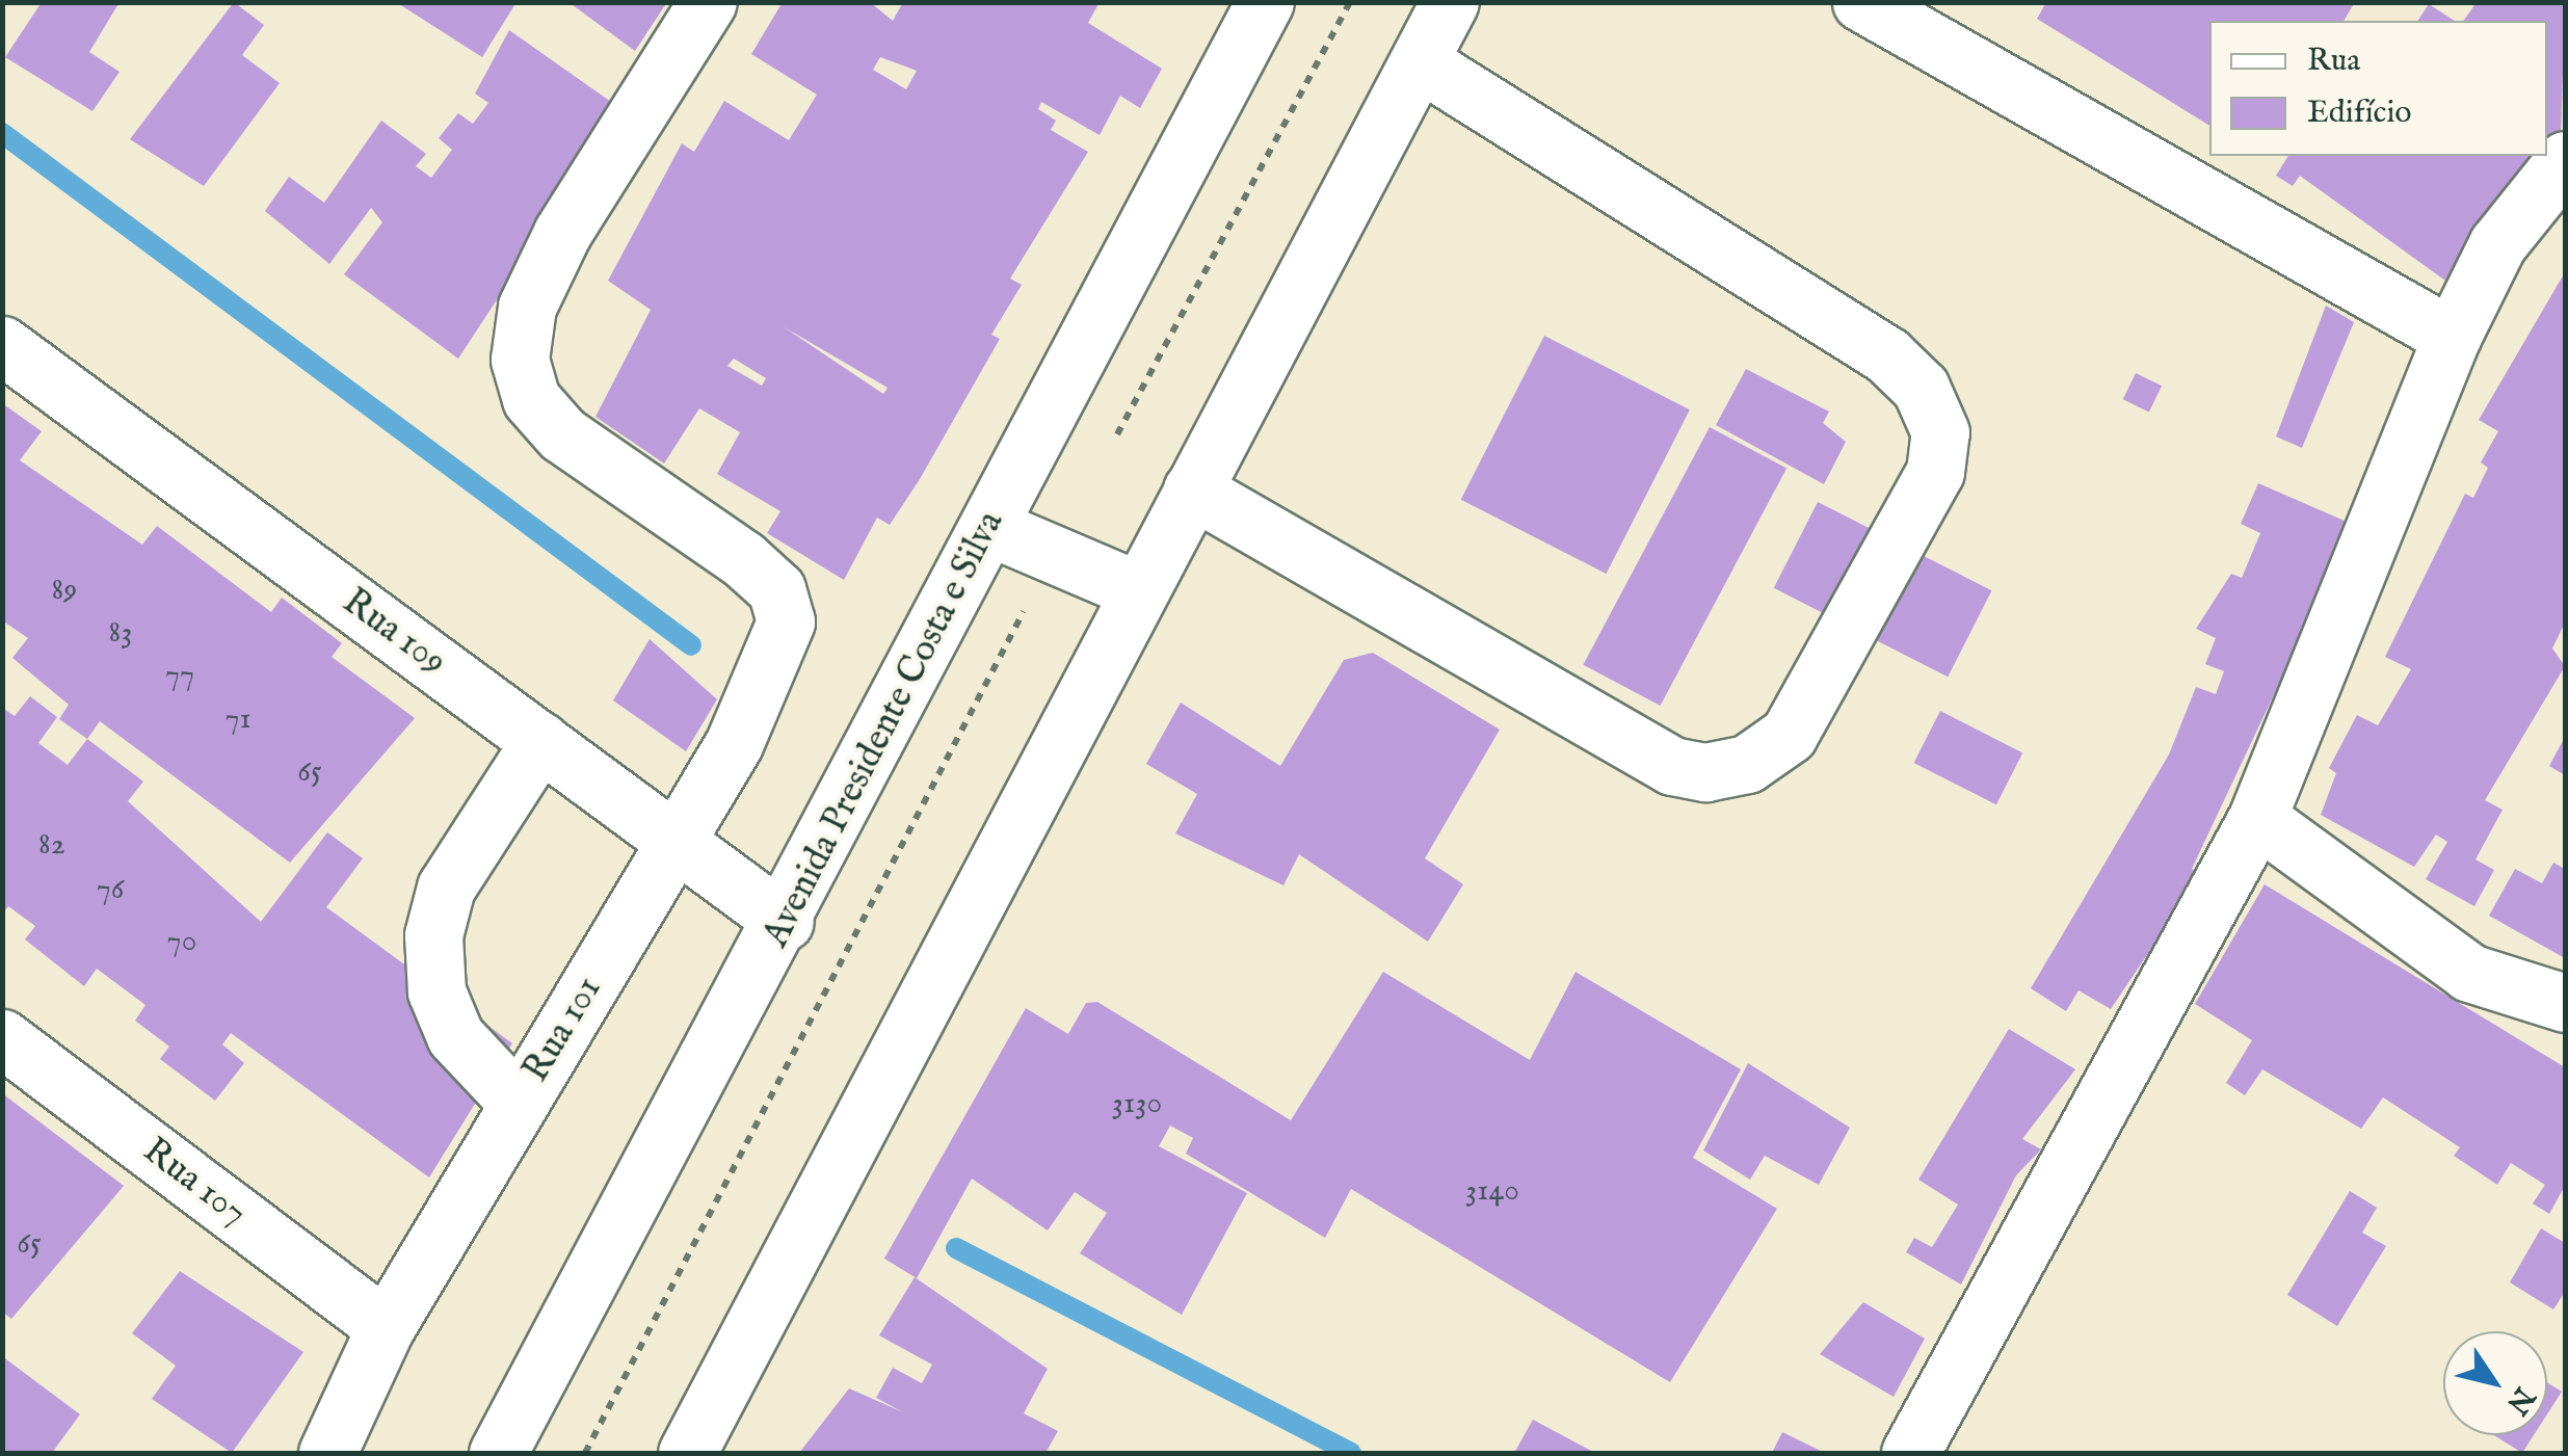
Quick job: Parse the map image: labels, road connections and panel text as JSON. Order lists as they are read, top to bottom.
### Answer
{
  "streets": {
    "street": [
      "Rua 109",
      "Avenida Presidente Costa e Silva",
      "Rua 101",
      "Rua 107"
    ]
  },
  "crossings": [
    ["Rua 109", "Avenida Presidente Costa e Silva"],
    ["Rua 109", "Rua 101"],
    ["Rua 101", "Rua 107"]
  ],
  "house_numbers": [
    "89",
    "83",
    "77",
    "71",
    "65",
    "82",
    "76",
    "70",
    "3130",
    "3140",
    "65"
  ],
  "legend": ["Rua", "Edifício"],
  "north": "bottom right"
}
